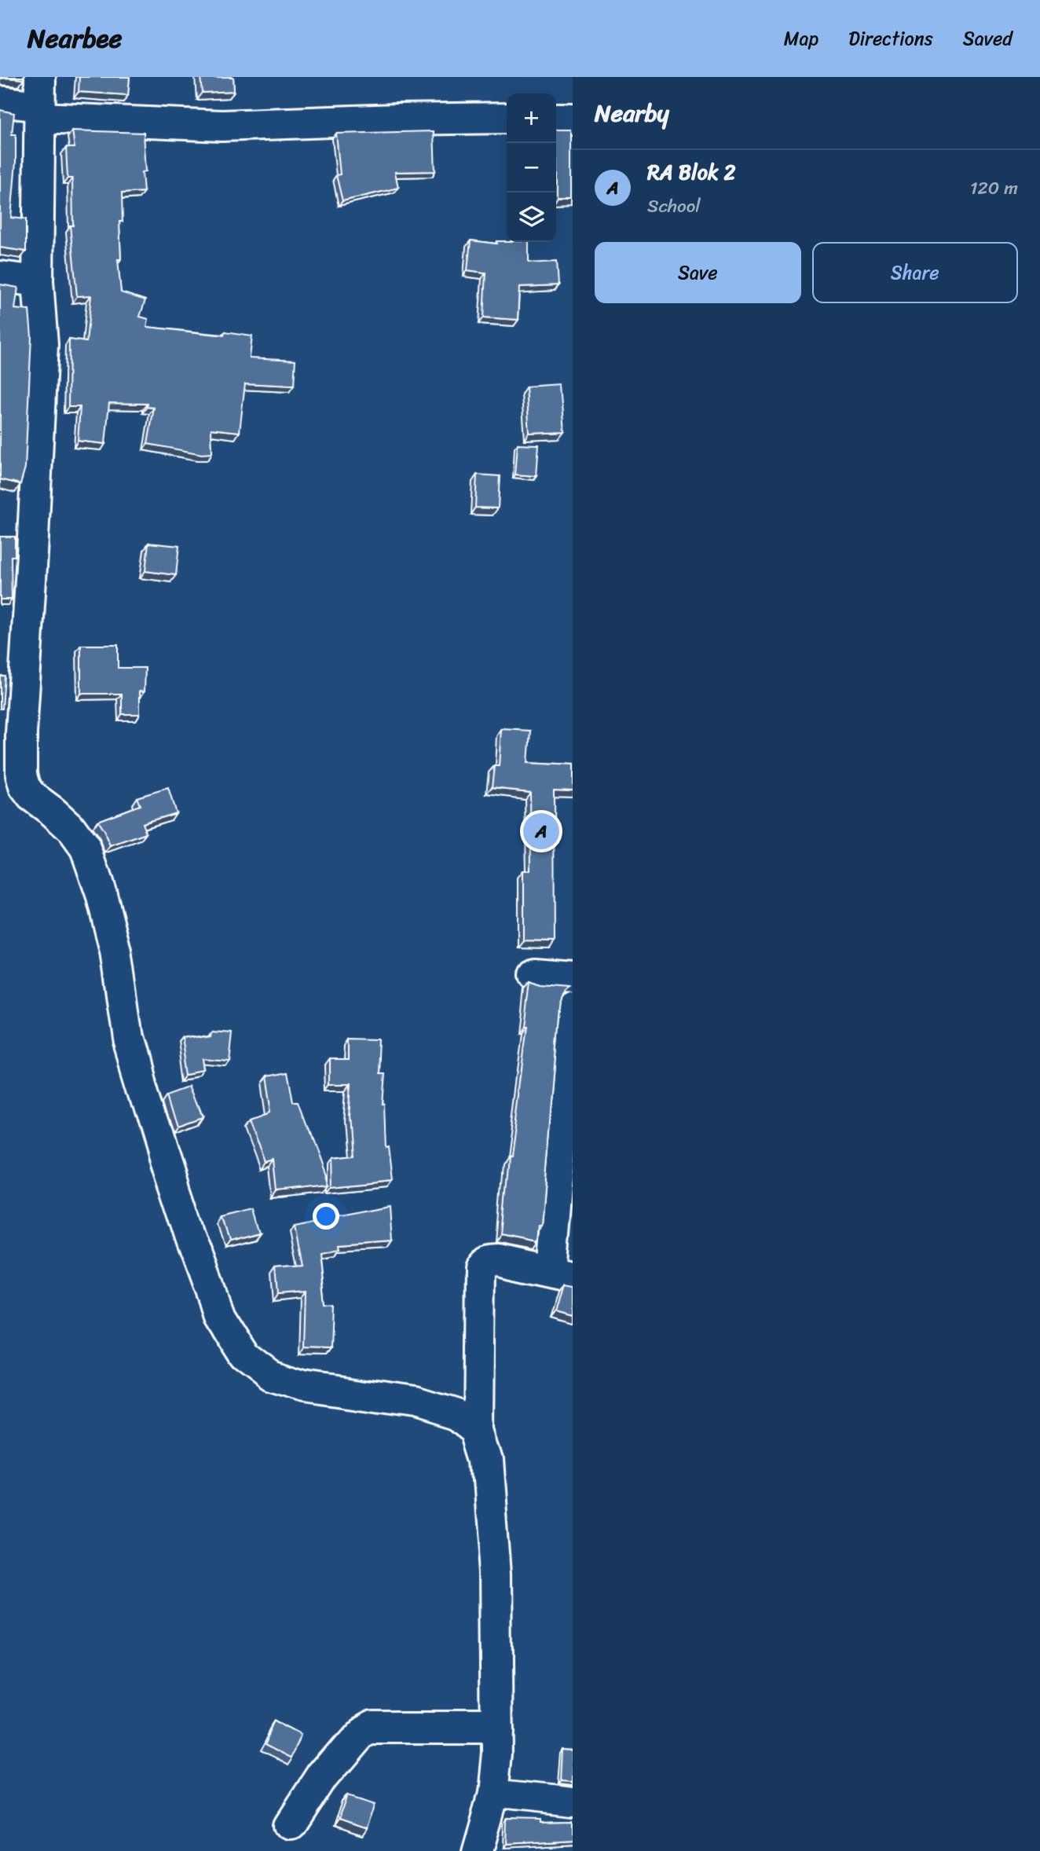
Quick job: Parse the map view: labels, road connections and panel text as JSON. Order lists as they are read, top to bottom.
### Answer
{
  "page": {
    "header": "Nearbee",
    "nav": ["Map", "Directions", "Saved"],
    "heading": "Nearby",
    "map_buttons": ["+", "−"],
    "list": [
      {
        "mark": "A",
        "name": "RA Blok 2",
        "note": "School",
        "value": "120 m"
      }
    ],
    "buttons": ["Save", "Share"],
    "pins": "A"
  }
}
